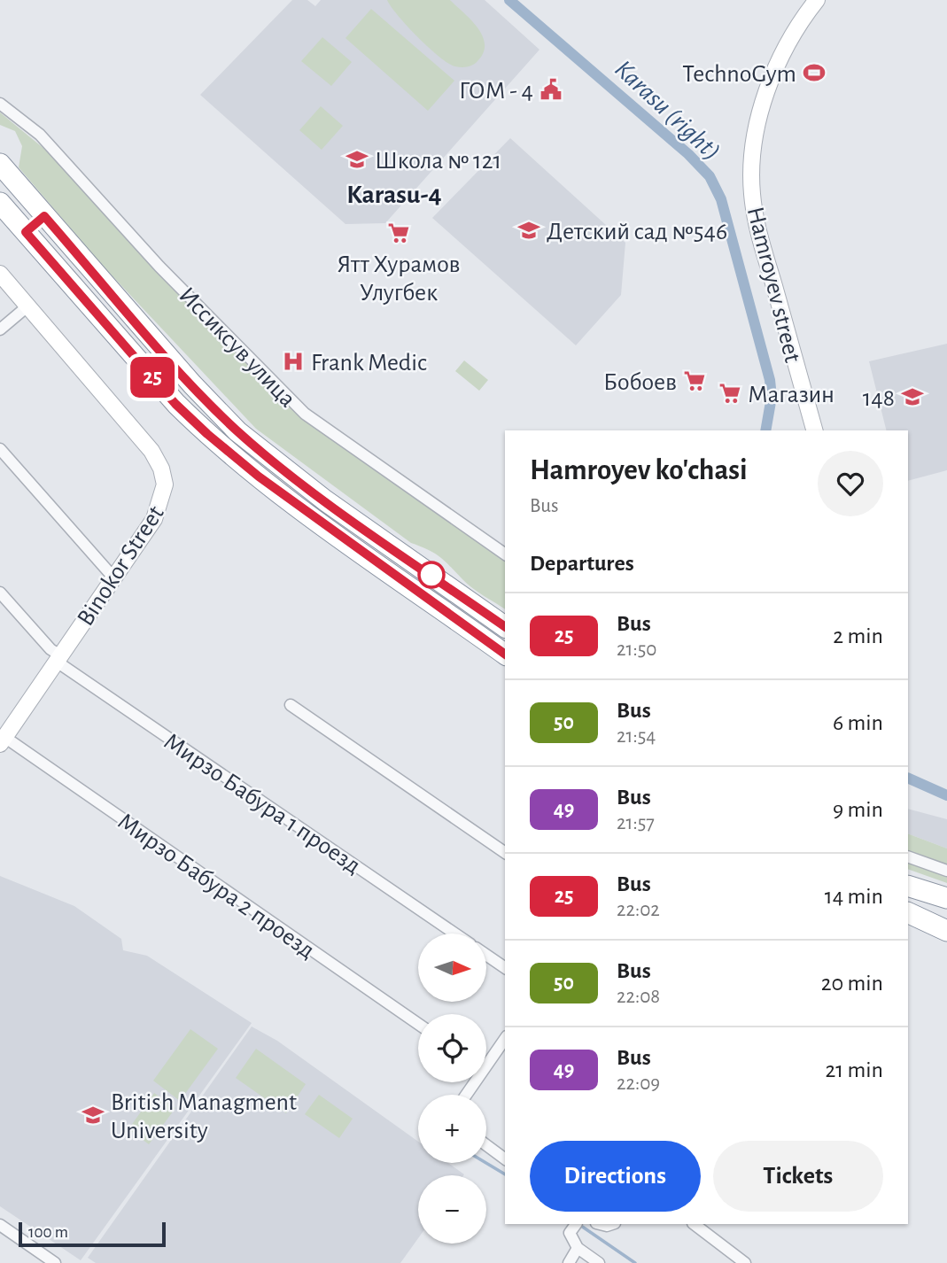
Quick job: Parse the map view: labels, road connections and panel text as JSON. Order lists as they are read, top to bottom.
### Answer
{
  "streets": {
    "main road": ["Hamroyev street", "Binokor Street"],
    "street": ["Иссиксув улица", "Мирзо Бабура 1 проезд", "Мирзо Бабура 2 проезд"]
  },
  "crossings": [
    ["Binokor Street", "Мирзо Бабура 1 проезд"],
    ["Binokor Street", "Мирзо Бабура 2 проезд"]
  ],
  "districts": ["Karasu-4"],
  "water": ["Karasu (right)"],
  "places": {
    "sports": ["TechnoGym"],
    "public building": ["ГОМ - 4"],
    "school or university": [
      "Школа № 121",
      "Детский сад №546",
      "148",
      "British Managment University"
    ],
    "supermarket": ["Ятт Хурамов Улугбек", "Бобоев", "Магазин"],
    "hospital": ["Frank Medic"]
  },
  "lines": ["bus line 25"],
  "scale_bar": "100 m",
  "north": "right",
  "page": {
    "on_map": "25",
    "heading": [
      ["Hamroyev ko'chasi", "Bus"],
      "Departures"
    ],
    "list": [
      {
        "mark": "25",
        "name": "Bus",
        "note": "21:50",
        "value": "2 min"
      },
      {
        "mark": "50",
        "name": "Bus",
        "note": "21:54",
        "value": "6 min"
      },
      {
        "mark": "49",
        "name": "Bus",
        "note": "21:57",
        "value": "9 min"
      },
      {
        "mark": "25",
        "name": "Bus",
        "note": "22:02",
        "value": "14 min"
      },
      {
        "mark": "50",
        "name": "Bus",
        "note": "22:08",
        "value": "20 min"
      },
      {
        "mark": "49",
        "name": "Bus",
        "note": "22:09",
        "value": "21 min"
      }
    ],
    "map_buttons": ["+", "−"],
    "buttons": ["Directions", "Tickets"],
    "scale": "100 m"
  }
}
